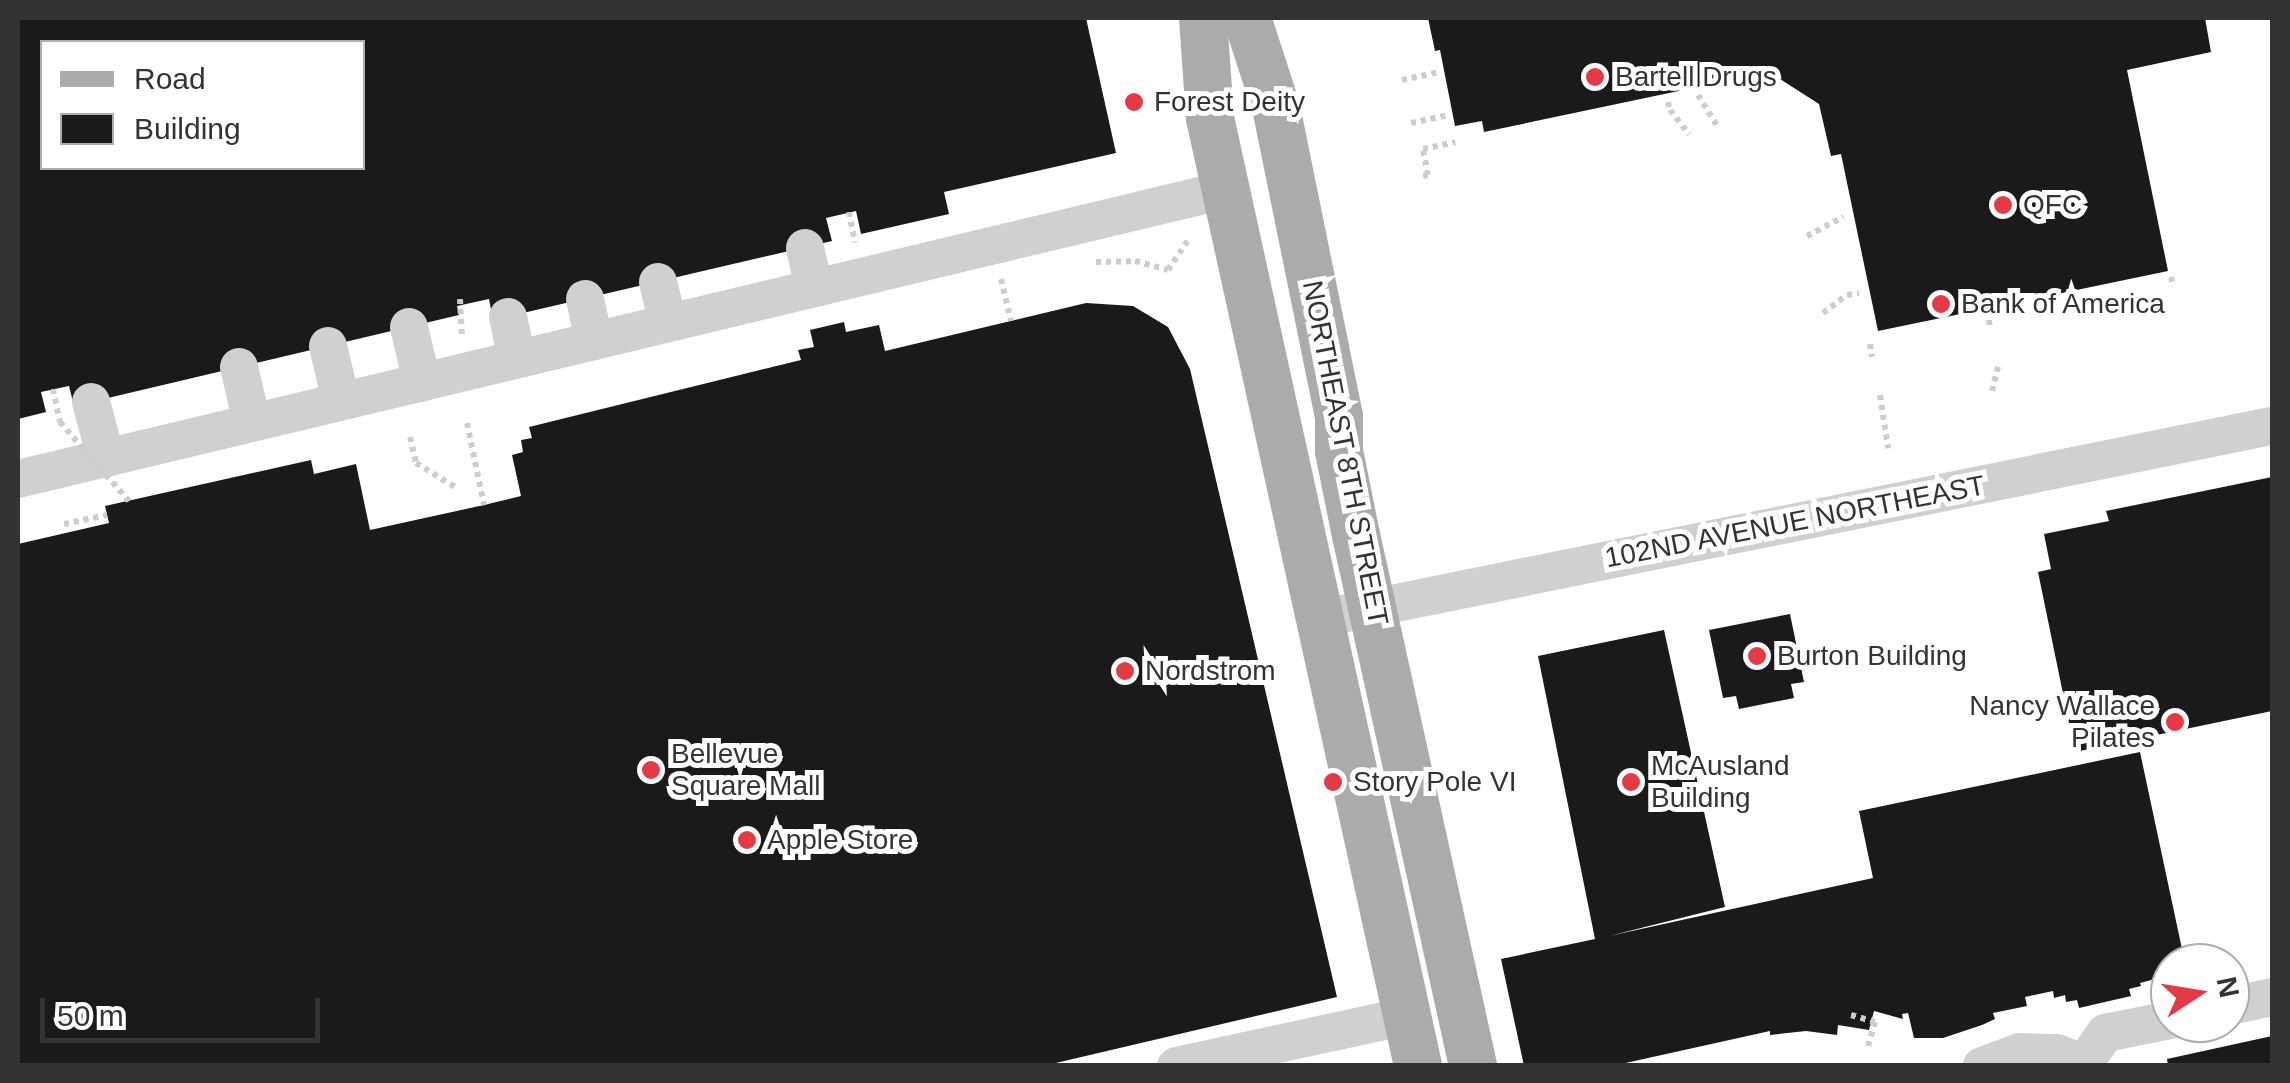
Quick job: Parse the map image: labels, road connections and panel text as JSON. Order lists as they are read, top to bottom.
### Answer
{
  "streets": {
    "main road": ["NORTHEAST 8TH STREET"],
    "street": ["102ND AVENUE NORTHEAST"]
  },
  "crossings": [
    ["NORTHEAST 8TH STREET", "102ND AVENUE NORTHEAST"]
  ],
  "places": [
    "Bartell Drugs",
    "Forest Deity",
    "QFC",
    "Bank of America",
    "Burton Building",
    "Nordstrom",
    "Nancy Wallace Pilates",
    "Bellevue Square Mall",
    "Story Pole VI",
    "McAusland Building",
    "Apple Store"
  ],
  "legend": ["Road", "Building"],
  "scale_bar": "50 m",
  "north": "right"
}
